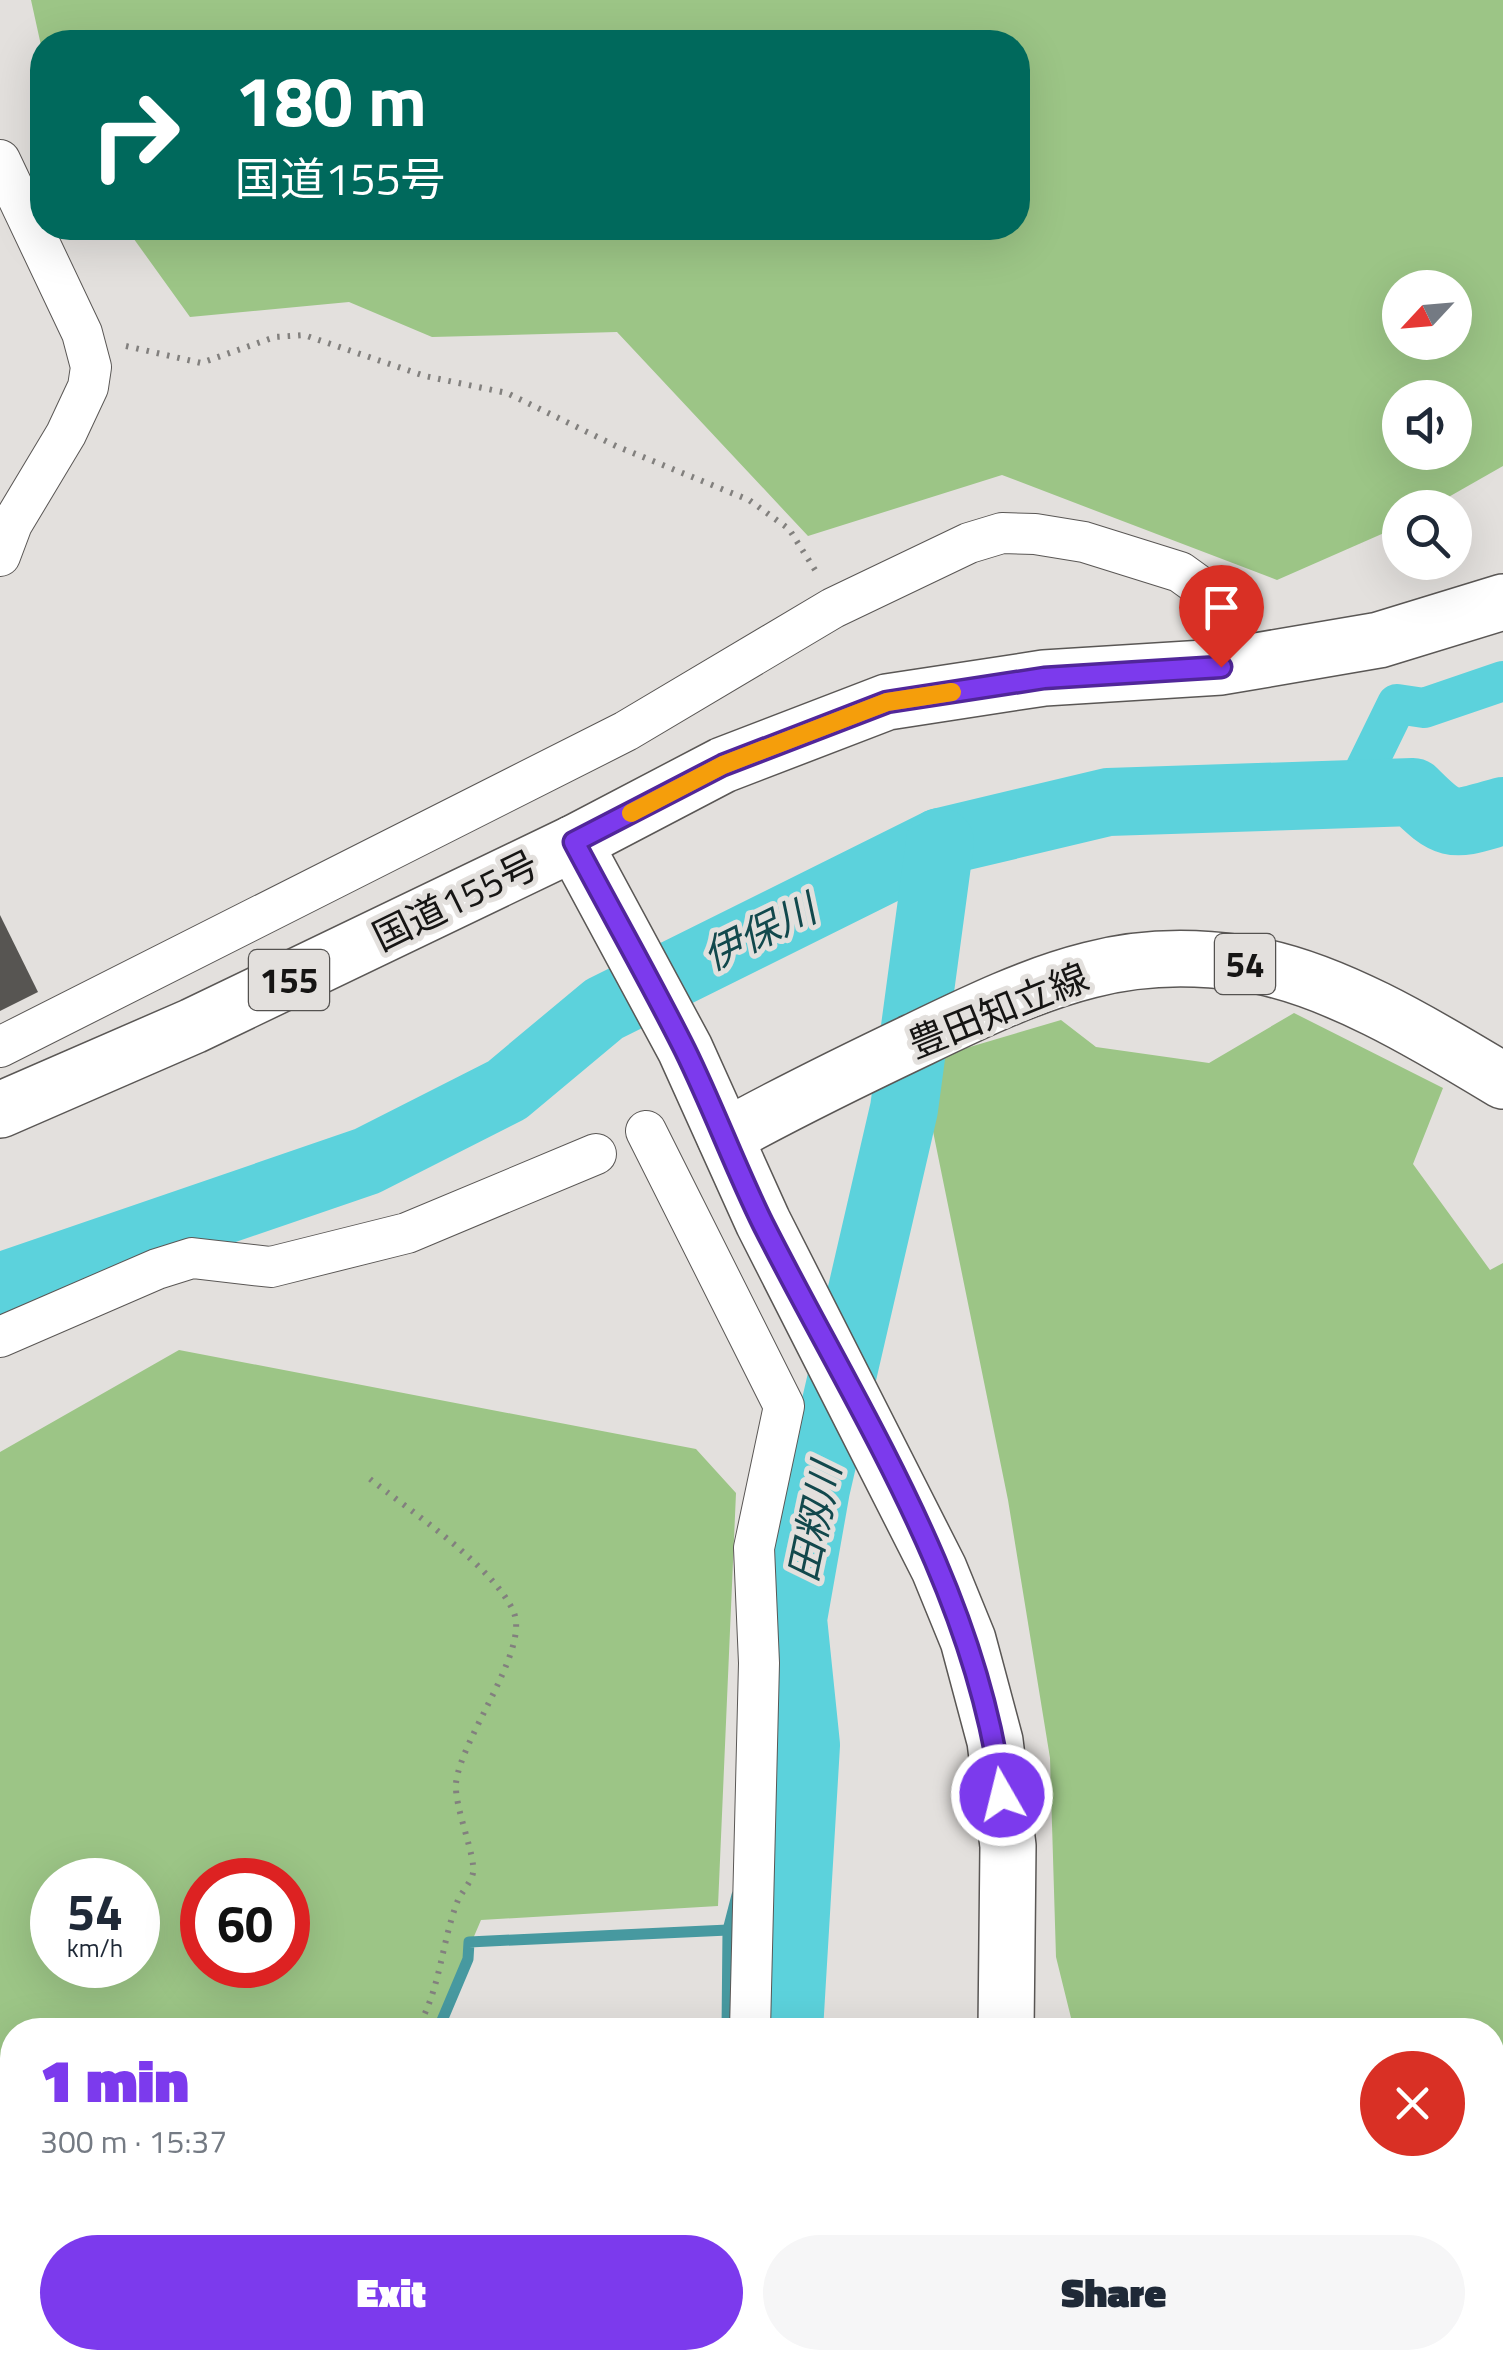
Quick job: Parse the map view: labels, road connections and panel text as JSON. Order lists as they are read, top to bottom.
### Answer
{
  "streets": {
    "main road": [
      "国道155号",
      "54",
      "155",
      "豊田知立線"
    ]
  },
  "water": ["伊保川", "田籾川"],
  "north": "bottom left",
  "page": {
    "turn": ["180 m", "国道155号"],
    "speed": "54 km/h",
    "limit": "60",
    "heading": ["1 min", "300 m · 15:37"],
    "buttons": ["Exit", "Share"]
  }
}
